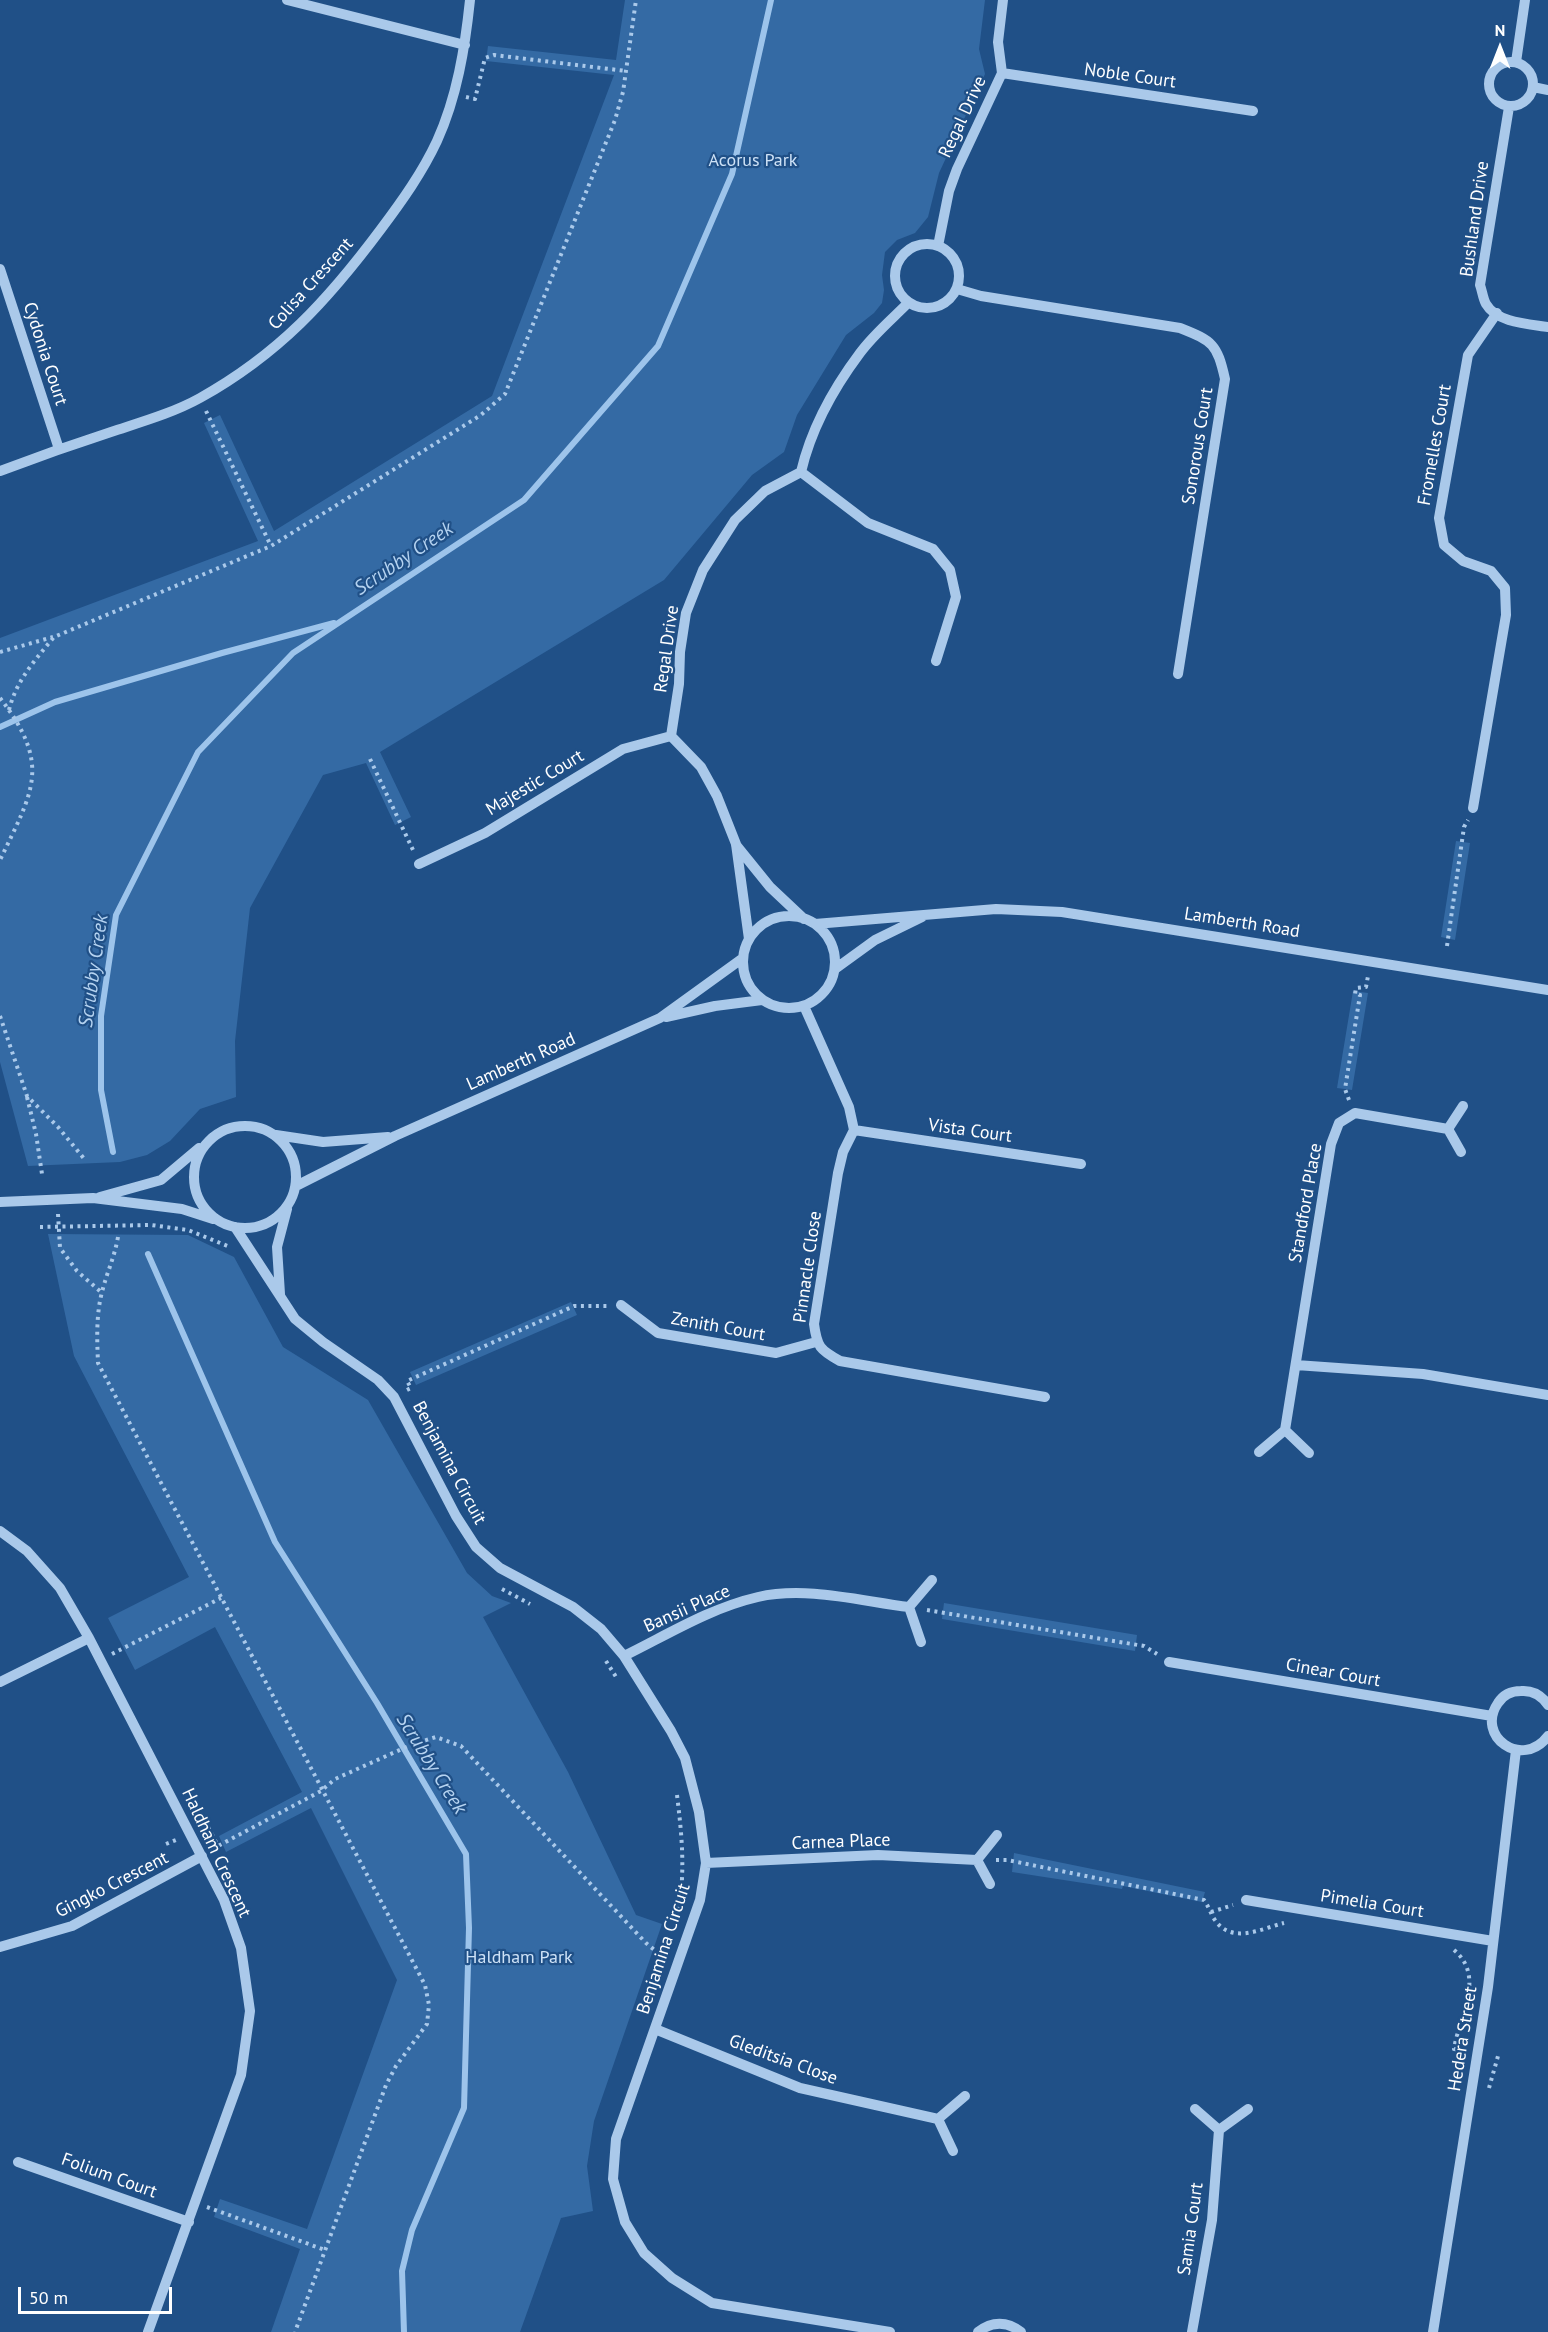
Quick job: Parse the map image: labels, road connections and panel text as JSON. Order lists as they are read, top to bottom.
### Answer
{
  "streets": {
    "street": [
      "Noble Court",
      "Regal Drive",
      "Bushland Drive",
      "Colisa Crescent",
      "Cydonia Court",
      "Fromelles Court",
      "Sonorous Court",
      "Majestic Court",
      "Lamberth Road",
      "Vista Court",
      "Standford Place",
      "Pinnacle Close",
      "Zenith Court",
      "Benjamina Circuit",
      "Bansii Place",
      "Cinear Court",
      "Carnea Place",
      "Haldham Crescent",
      "Gingko Crescent",
      "Pimelia Court",
      "Hedera Street",
      "Gleditsia Close",
      "Folium Court",
      "Samia Court"
    ]
  },
  "crossings": [
    ["Noble Court", "Regal Drive"],
    ["Regal Drive", "Sonorous Court"],
    ["Regal Drive", "Majestic Court"],
    ["Bushland Drive", "Fromelles Court"],
    ["Colisa Crescent", "Cydonia Court"],
    ["Lamberth Road", "Benjamina Circuit"],
    ["Vista Court", "Pinnacle Close"],
    ["Pinnacle Close", "Zenith Court"],
    ["Benjamina Circuit", "Bansii Place"],
    ["Benjamina Circuit", "Carnea Place"],
    ["Benjamina Circuit", "Gleditsia Close"],
    ["Haldham Crescent", "Gingko Crescent"],
    ["Haldham Crescent", "Folium Court"],
    ["Pimelia Court", "Hedera Street"]
  ],
  "water": ["Scrubby Creek"],
  "parks": ["Acorus Park", "Haldham Park"],
  "scale_bar": "50 m",
  "north": "top"
}
